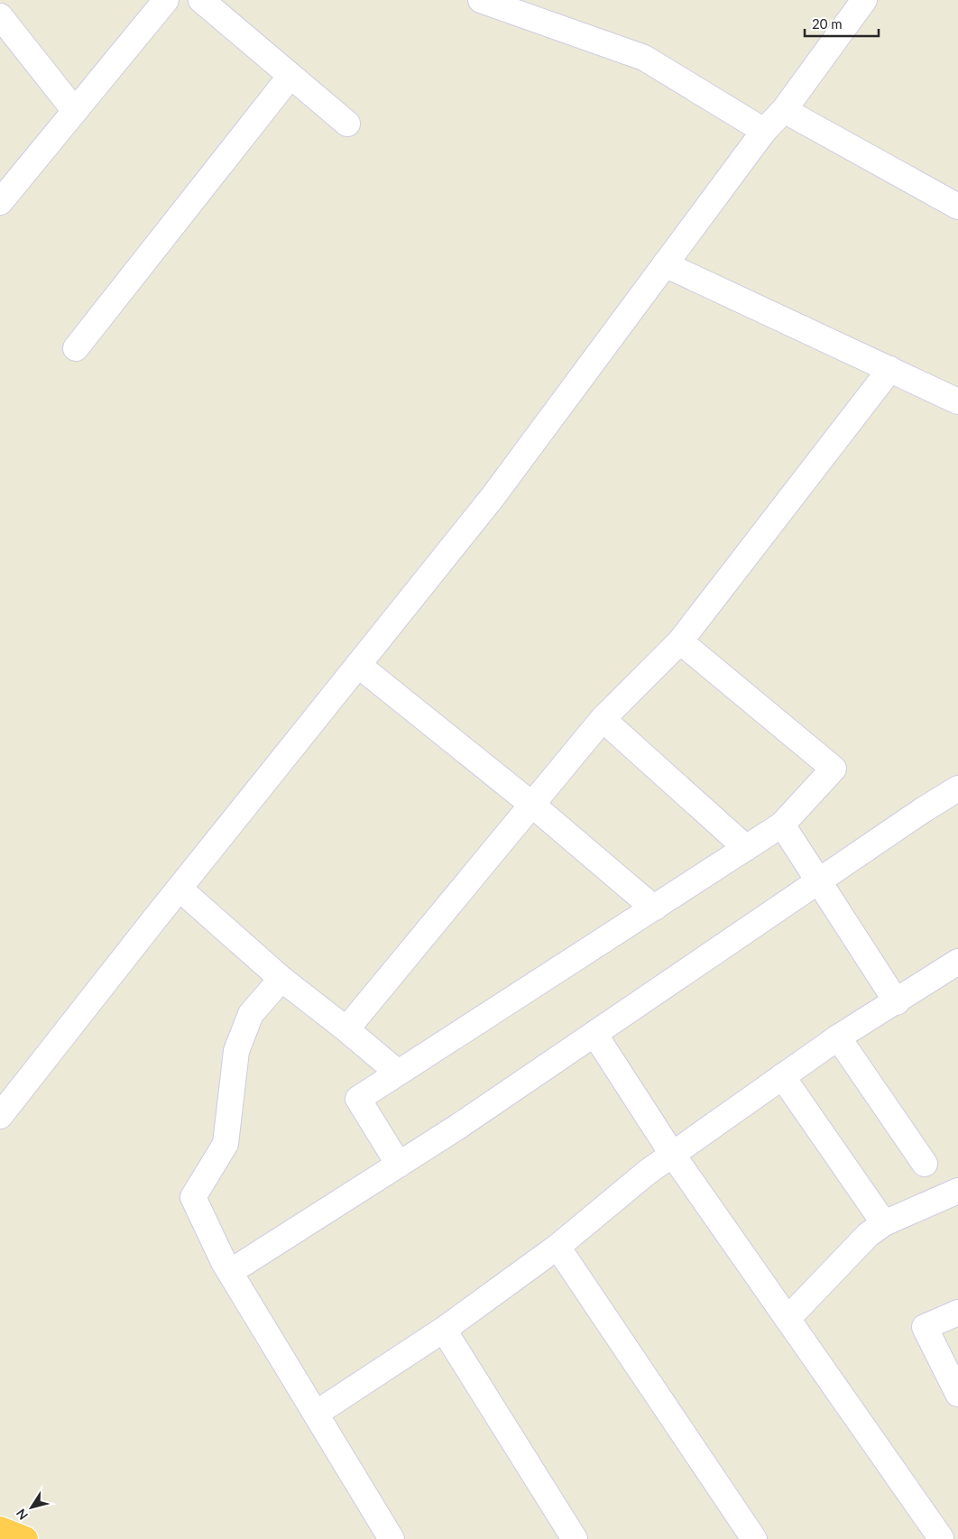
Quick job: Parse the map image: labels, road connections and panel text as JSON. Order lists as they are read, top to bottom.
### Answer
{
  "scale_bar": "20 m",
  "north": "bottom left"
}
